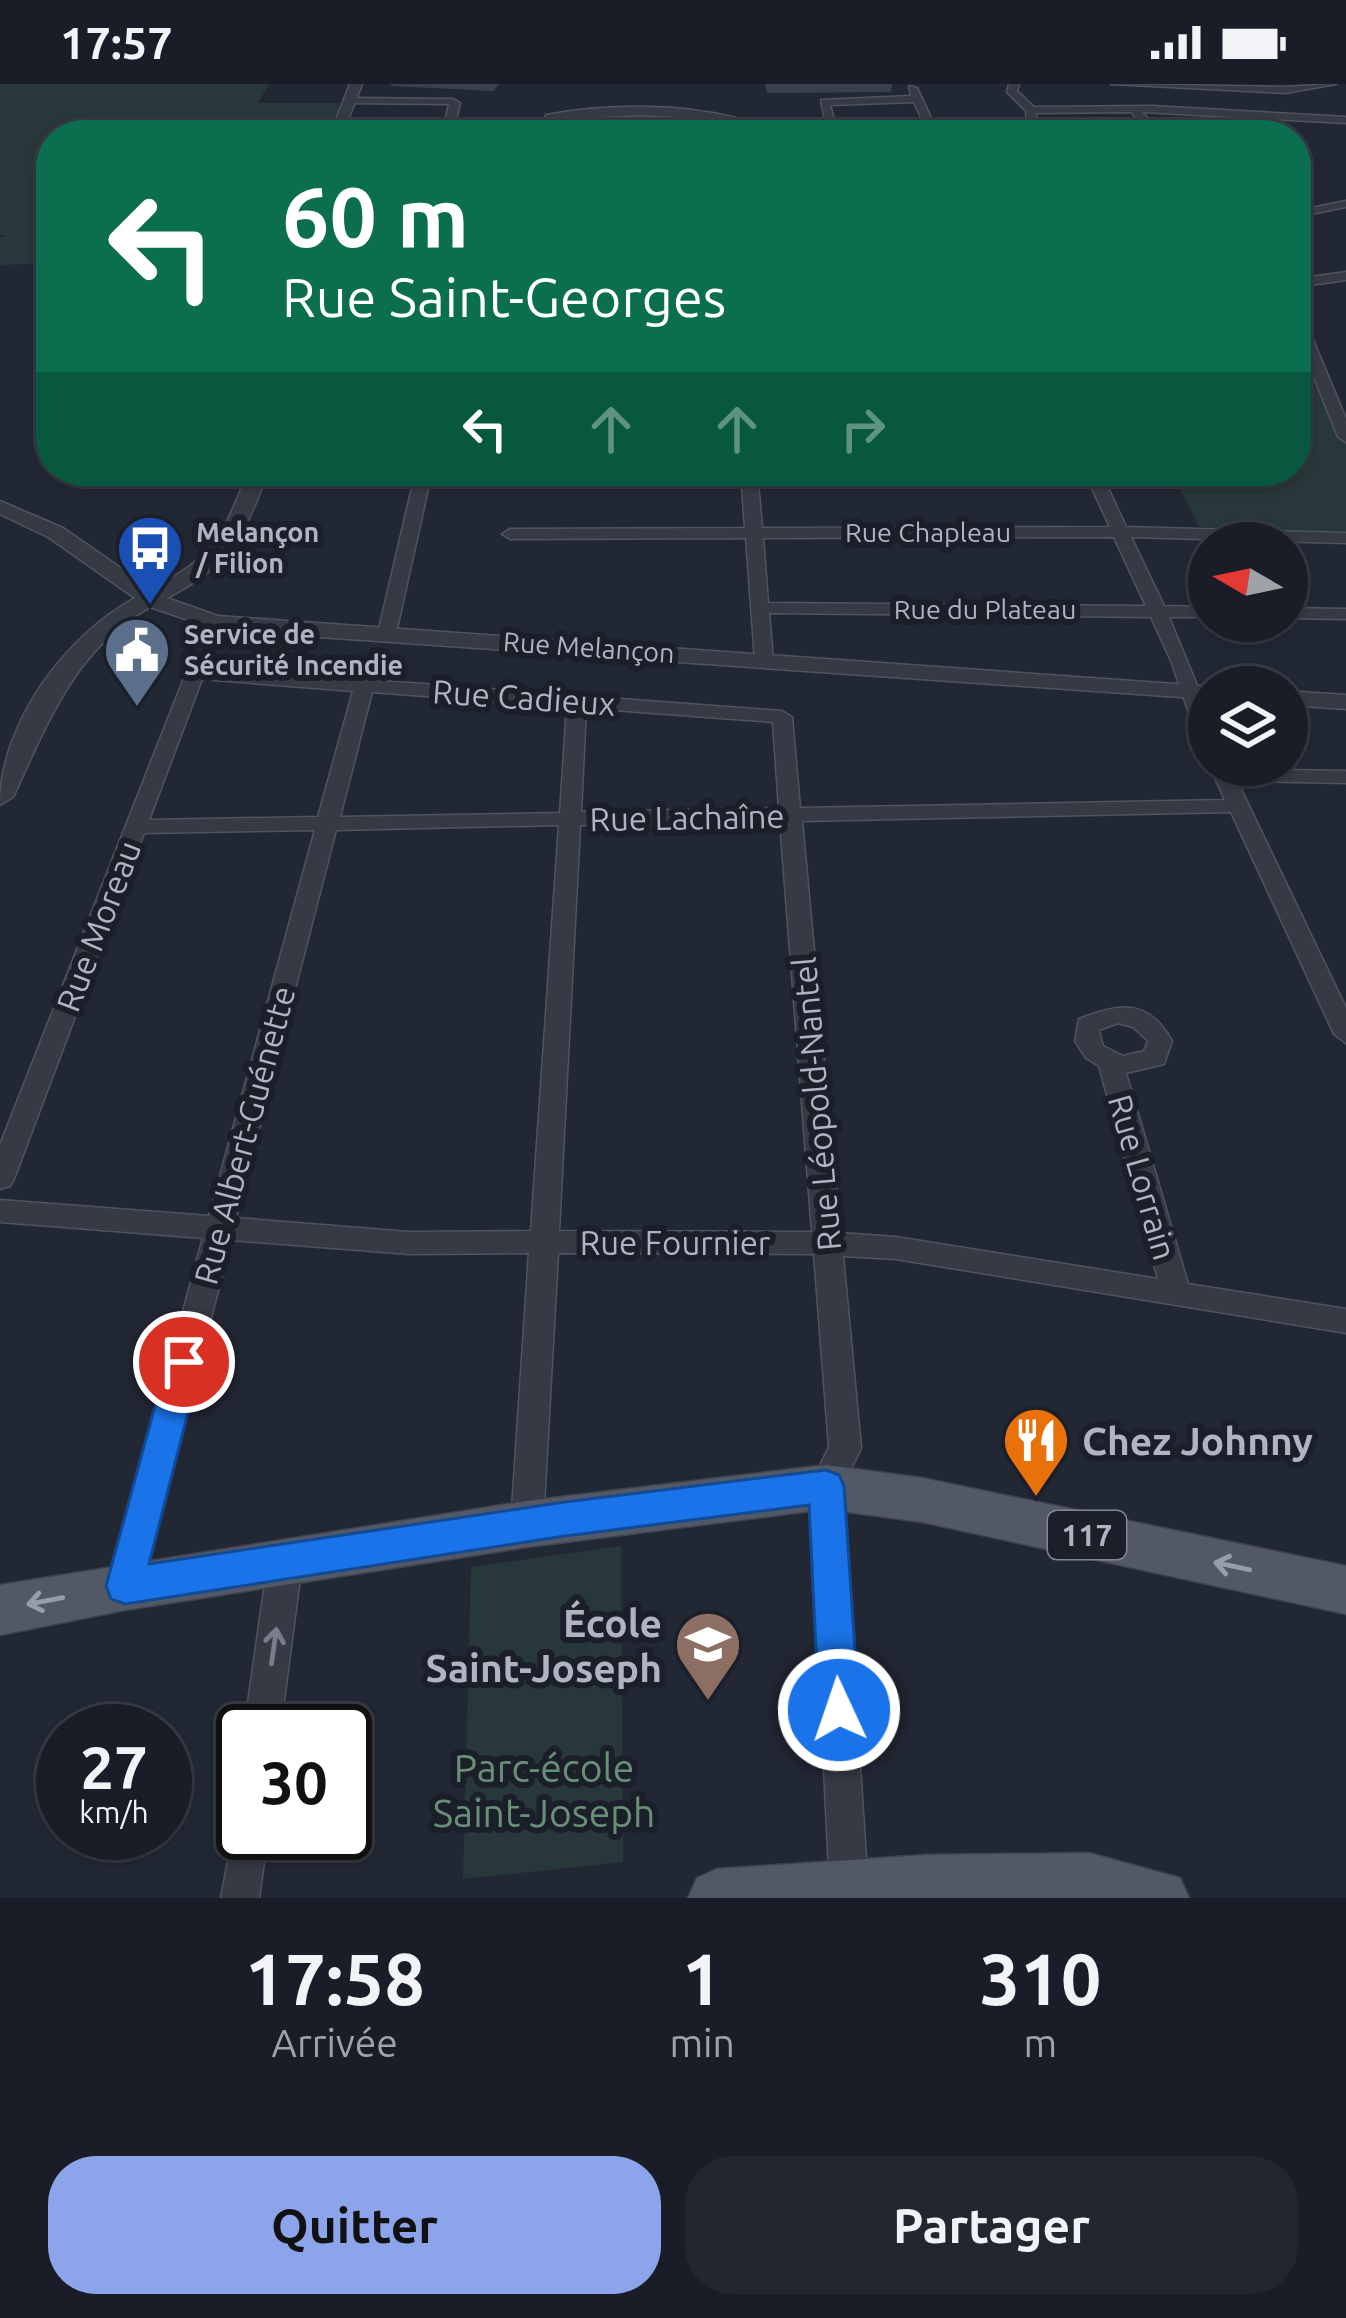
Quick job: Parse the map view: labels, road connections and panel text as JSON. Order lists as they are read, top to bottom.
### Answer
{
  "streets": {
    "main road": ["117"],
    "street": [
      "Rue Chapleau",
      "Rue du Plateau",
      "Rue Melançon",
      "Rue Cadieux",
      "Rue Lachaîne",
      "Rue Moreau",
      "Rue Léopold-Nantel",
      "Rue Albert-Guénette",
      "Rue Lorrain",
      "Rue Fournier"
    ]
  },
  "crossings": [
    ["Rue Cadieux", "Rue Moreau"],
    ["Rue Cadieux", "Rue Léopold-Nantel"],
    ["Rue Cadieux", "Rue Albert-Guénette"],
    ["Rue Lachaîne", "Rue Moreau"],
    ["Rue Lachaîne", "Rue Léopold-Nantel"],
    ["Rue Lachaîne", "Rue Albert-Guénette"],
    ["Rue Léopold-Nantel", "Rue Fournier"],
    ["Rue Léopold-Nantel", "117"],
    ["Rue Albert-Guénette", "Rue Fournier"],
    ["Rue Albert-Guénette", "117"],
    ["Rue Lorrain", "Rue Fournier"]
  ],
  "parks": ["Parc-école Saint-Joseph"],
  "places": {
    "bus stop": ["Melançon / Filion"],
    "public building": ["Service de Sécurité Incendie"],
    "restaurant": ["Chez Johnny"],
    "school or university": ["École Saint-Joseph"]
  },
  "north": "left",
  "page": {
    "status": "17:57",
    "turn": ["60 m", "Rue Saint-Georges"],
    "speed": "27 km/h",
    "limit": "30",
    "eta": [
      "17:58",
      "Arrivée",
      "1",
      "min",
      "310",
      "m"
    ],
    "buttons": ["Quitter", "Partager"]
  }
}
